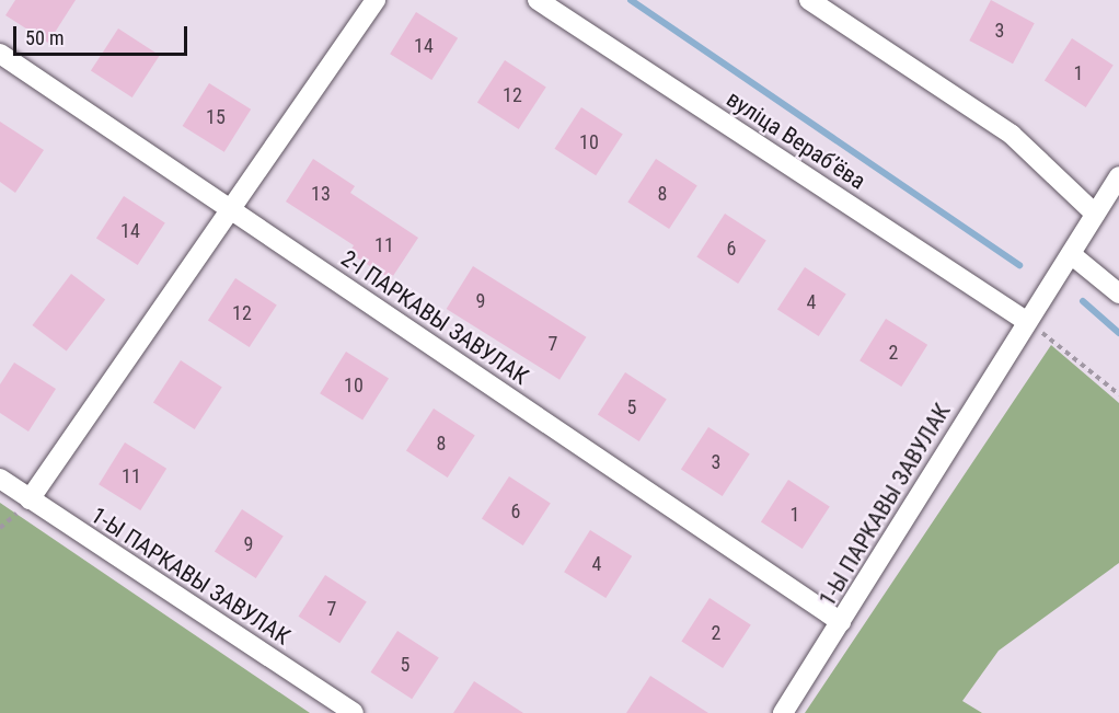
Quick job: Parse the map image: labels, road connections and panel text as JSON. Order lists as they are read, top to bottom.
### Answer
{
  "streets": {
    "street": ["вуліца Верабʼёва", "2-І ПАРКАВЫ ЗАВУЛАК", "1-Ы ПАРКАВЫ ЗАВУЛАК"]
  },
  "crossings": [
    ["вуліца Верабʼёва", "1-Ы ПАРКАВЫ ЗАВУЛАК"],
    ["2-І ПАРКАВЫ ЗАВУЛАК", "1-Ы ПАРКАВЫ ЗАВУЛАК"]
  ],
  "house_numbers": [
    "3",
    "14",
    "1",
    "12",
    "15",
    "10",
    "13",
    "8",
    "14",
    "11",
    "6",
    "9",
    "4",
    "12",
    "7",
    "2",
    "10",
    "5",
    "8",
    "3",
    "11",
    "6",
    "1",
    "9",
    "4",
    "7",
    "2",
    "5"
  ],
  "scale_bar": "50 m"
}
